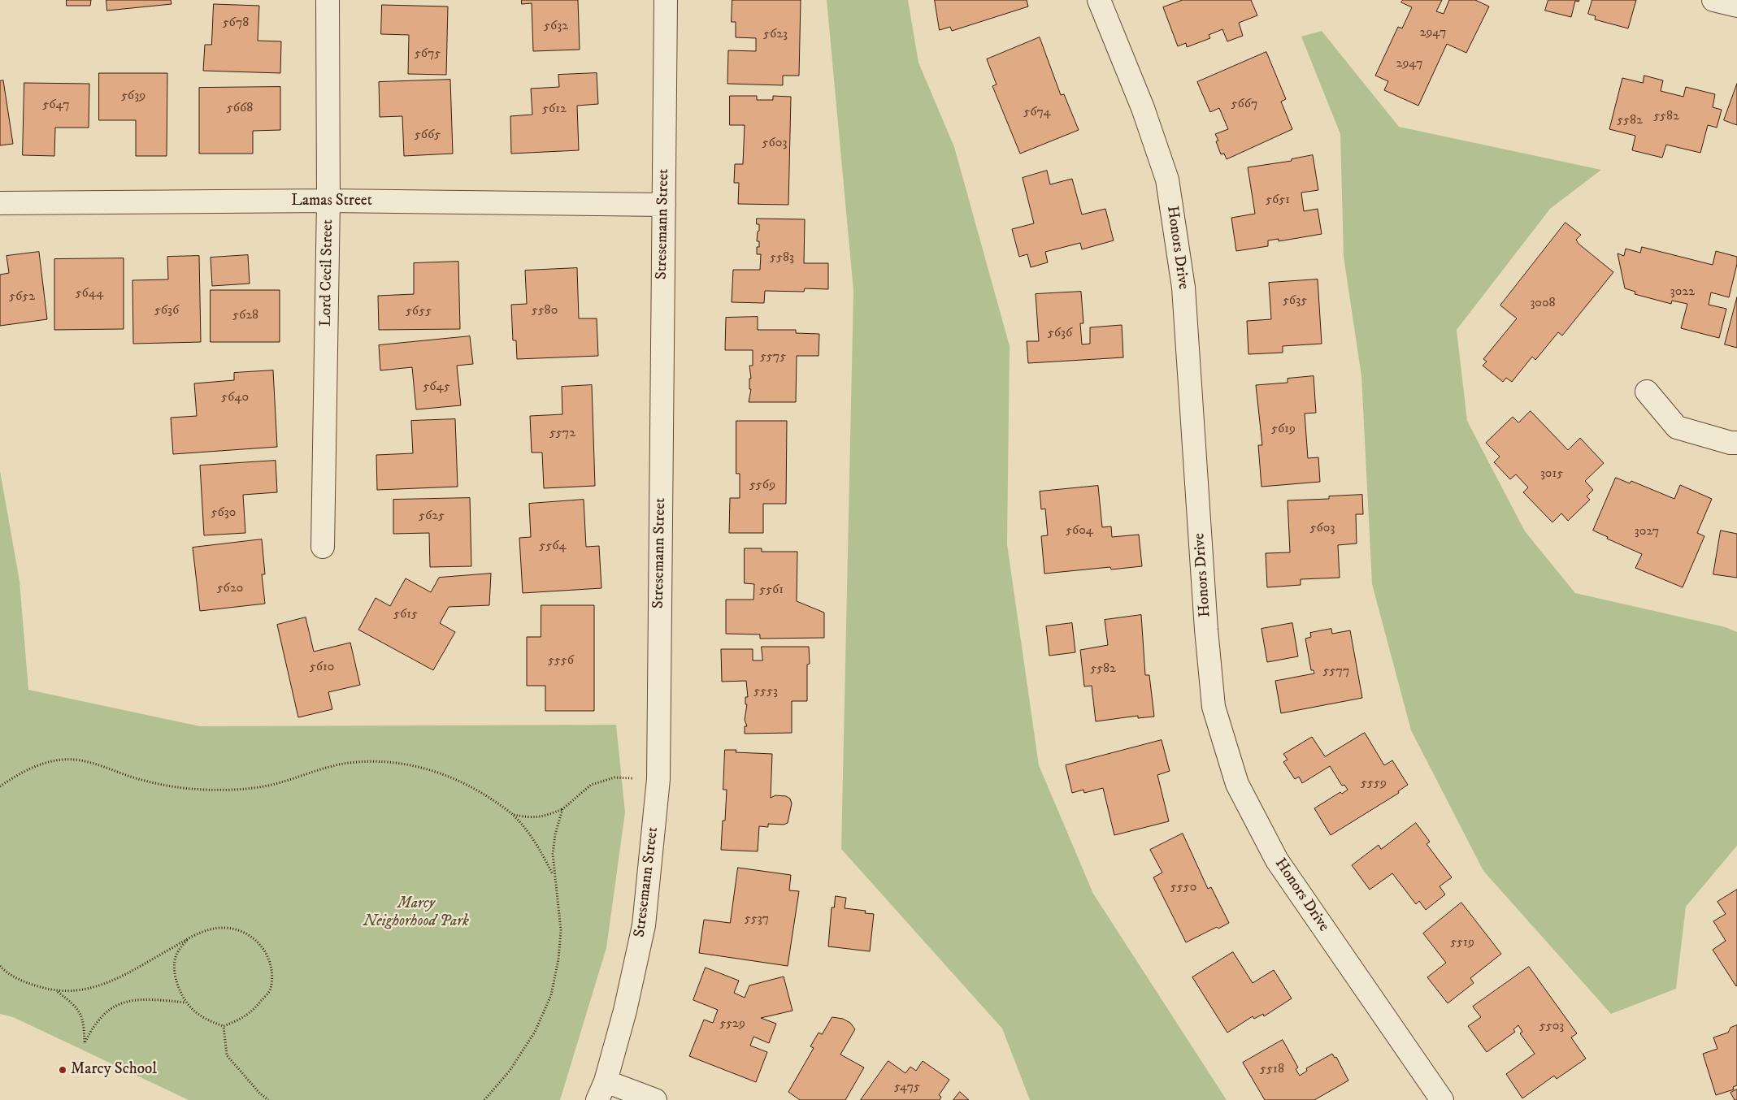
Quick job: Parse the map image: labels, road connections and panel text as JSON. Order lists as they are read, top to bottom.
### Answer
{
  "streets": {
    "street": [
      "Lamas Street",
      "Stresemann Street",
      "Honors Drive",
      "Lord Cecil Street"
    ]
  },
  "crossings": [
    ["Lamas Street", "Stresemann Street"],
    ["Lamas Street", "Lord Cecil Street"]
  ],
  "parks": ["Marcy Neighorhood Park"],
  "places": ["Marcy School"],
  "house_numbers": [
    "5678",
    "5632",
    "2947",
    "5623",
    "5675",
    "2947",
    "5639",
    "5667",
    "5647",
    "5668",
    "5612",
    "5674",
    "5582",
    "5582",
    "5665",
    "5603",
    "5651",
    "5583",
    "3022",
    "5644",
    "5652",
    "5635",
    "3008",
    "5636",
    "5580",
    "5655",
    "5628",
    "5636",
    "5575",
    "5645",
    "5640",
    "5619",
    "5572",
    "3015",
    "5569",
    "5630",
    "5625",
    "5603",
    "5604",
    "3027",
    "5564",
    "5620",
    "5561",
    "5615",
    "5556",
    "5610",
    "5582",
    "5577",
    "5553",
    "5559",
    "5550",
    "5537",
    "5519",
    "5529",
    "5503",
    "5518",
    "5475"
  ]
}
